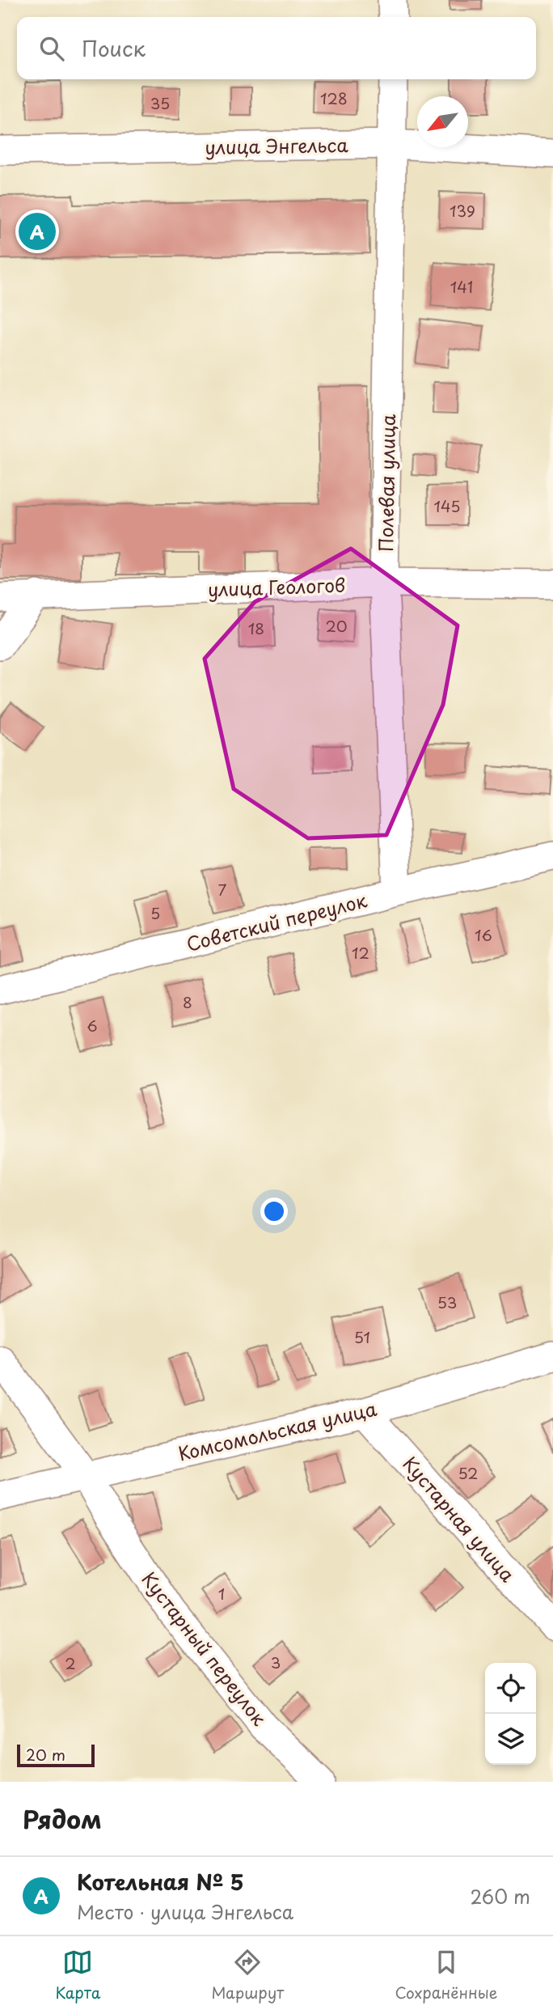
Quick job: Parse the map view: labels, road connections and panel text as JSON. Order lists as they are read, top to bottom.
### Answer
{
  "streets": {
    "street": [
      "улица Энгельса",
      "Полевая улица",
      "улица Геологов",
      "Советский переулок",
      "Комсомольская улица",
      "Кустарная улица",
      "Кустарный переулок"
    ]
  },
  "crossings": [
    ["улица Энгельса", "Полевая улица"],
    ["Полевая улица", "улица Геологов"],
    ["Полевая улица", "Советский переулок"],
    ["Комсомольская улица", "Кустарная улица"],
    ["Комсомольская улица", "Кустарный переулок"]
  ],
  "house_numbers": [
    "128",
    "35",
    "139",
    "141",
    "145",
    "20",
    "18",
    "7",
    "5",
    "16",
    "12",
    "8",
    "6",
    "53",
    "51",
    "52",
    "1",
    "3",
    "2"
  ],
  "scale_bar": "20 m",
  "north": "bottom left",
  "page": {
    "search": "Поиск",
    "pins": "A",
    "scale": "20 m",
    "heading": "Рядом",
    "list": [
      {
        "mark": "A",
        "name": "Котельная № 5",
        "note": "Место · улица Энгельса",
        "value": "260 m"
      }
    ],
    "nav": ["Карта", "Маршрут", "Сохранённые"]
  }
}
